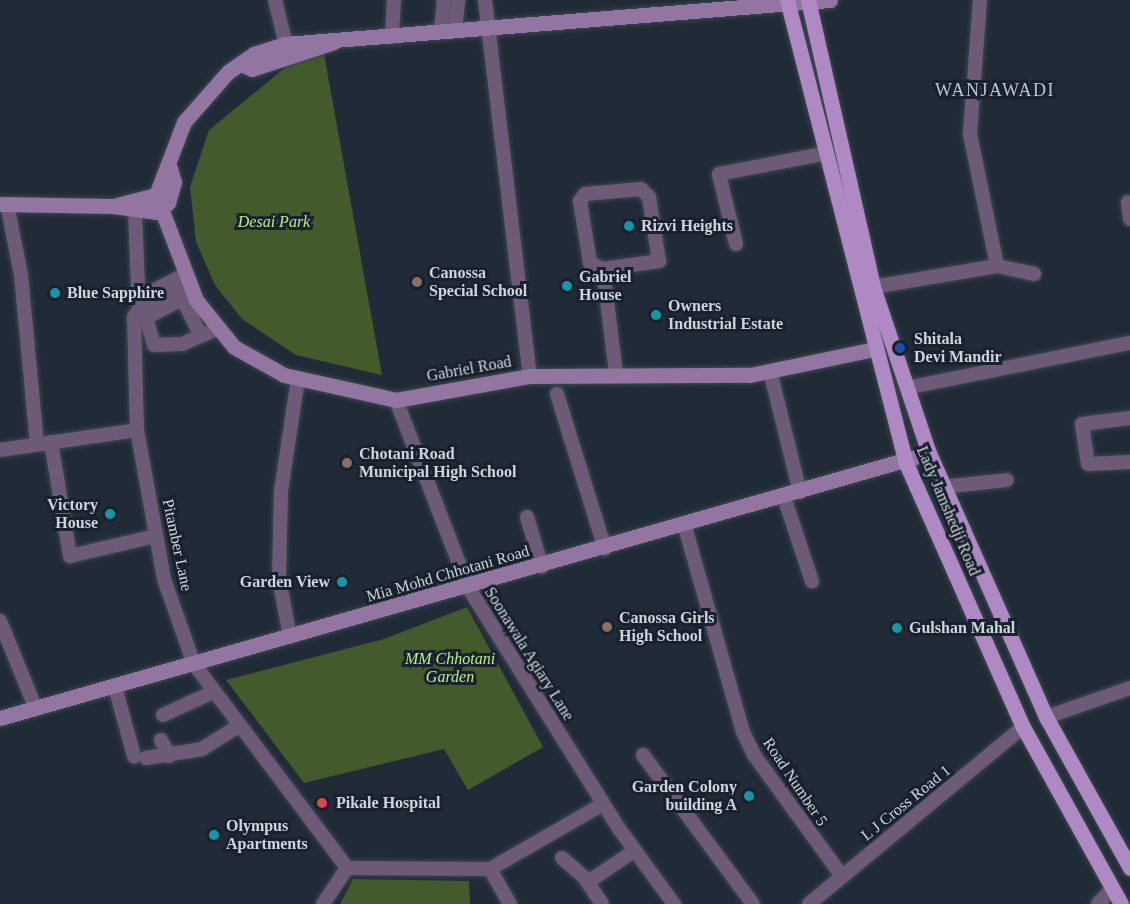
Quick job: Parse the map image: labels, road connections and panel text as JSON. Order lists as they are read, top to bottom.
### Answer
{
  "streets": {
    "main road": ["Lady Jamshedji Road"],
    "street": [
      "Gabriel Road",
      "Pitamber Lane",
      "Mia Mohd Chhotani Road",
      "Soonawala Agiary Lane",
      "Road Number 5",
      "L J Cross Road 1"
    ]
  },
  "crossings": [
    ["Gabriel Road", "Lady Jamshedji Road"],
    ["Gabriel Road", "Pitamber Lane"],
    ["Gabriel Road", "Soonawala Agiary Lane"],
    ["Lady Jamshedji Road", "Mia Mohd Chhotani Road"],
    ["Lady Jamshedji Road", "L J Cross Road 1"],
    ["Pitamber Lane", "Mia Mohd Chhotani Road"],
    ["Mia Mohd Chhotani Road", "Soonawala Agiary Lane"],
    ["Mia Mohd Chhotani Road", "Road Number 5"],
    ["Road Number 5", "L J Cross Road 1"]
  ],
  "districts": ["WANJAWADI"],
  "parks": ["Desai Park", "MM Chhotani Garden"],
  "places": [
    "Rizvi Heights",
    "Canossa Special School",
    "Gabriel House",
    "Blue Sapphire",
    "Owners Industrial Estate",
    "Shitala Devi Mandir",
    "Chotani Road Municipal High School",
    "Victory House",
    "Garden View",
    "Canossa Girls High School",
    "Gulshan Mahal",
    "Garden Colony building A",
    "Pikale Hospital",
    "Olympus Apartments"
  ]
}
